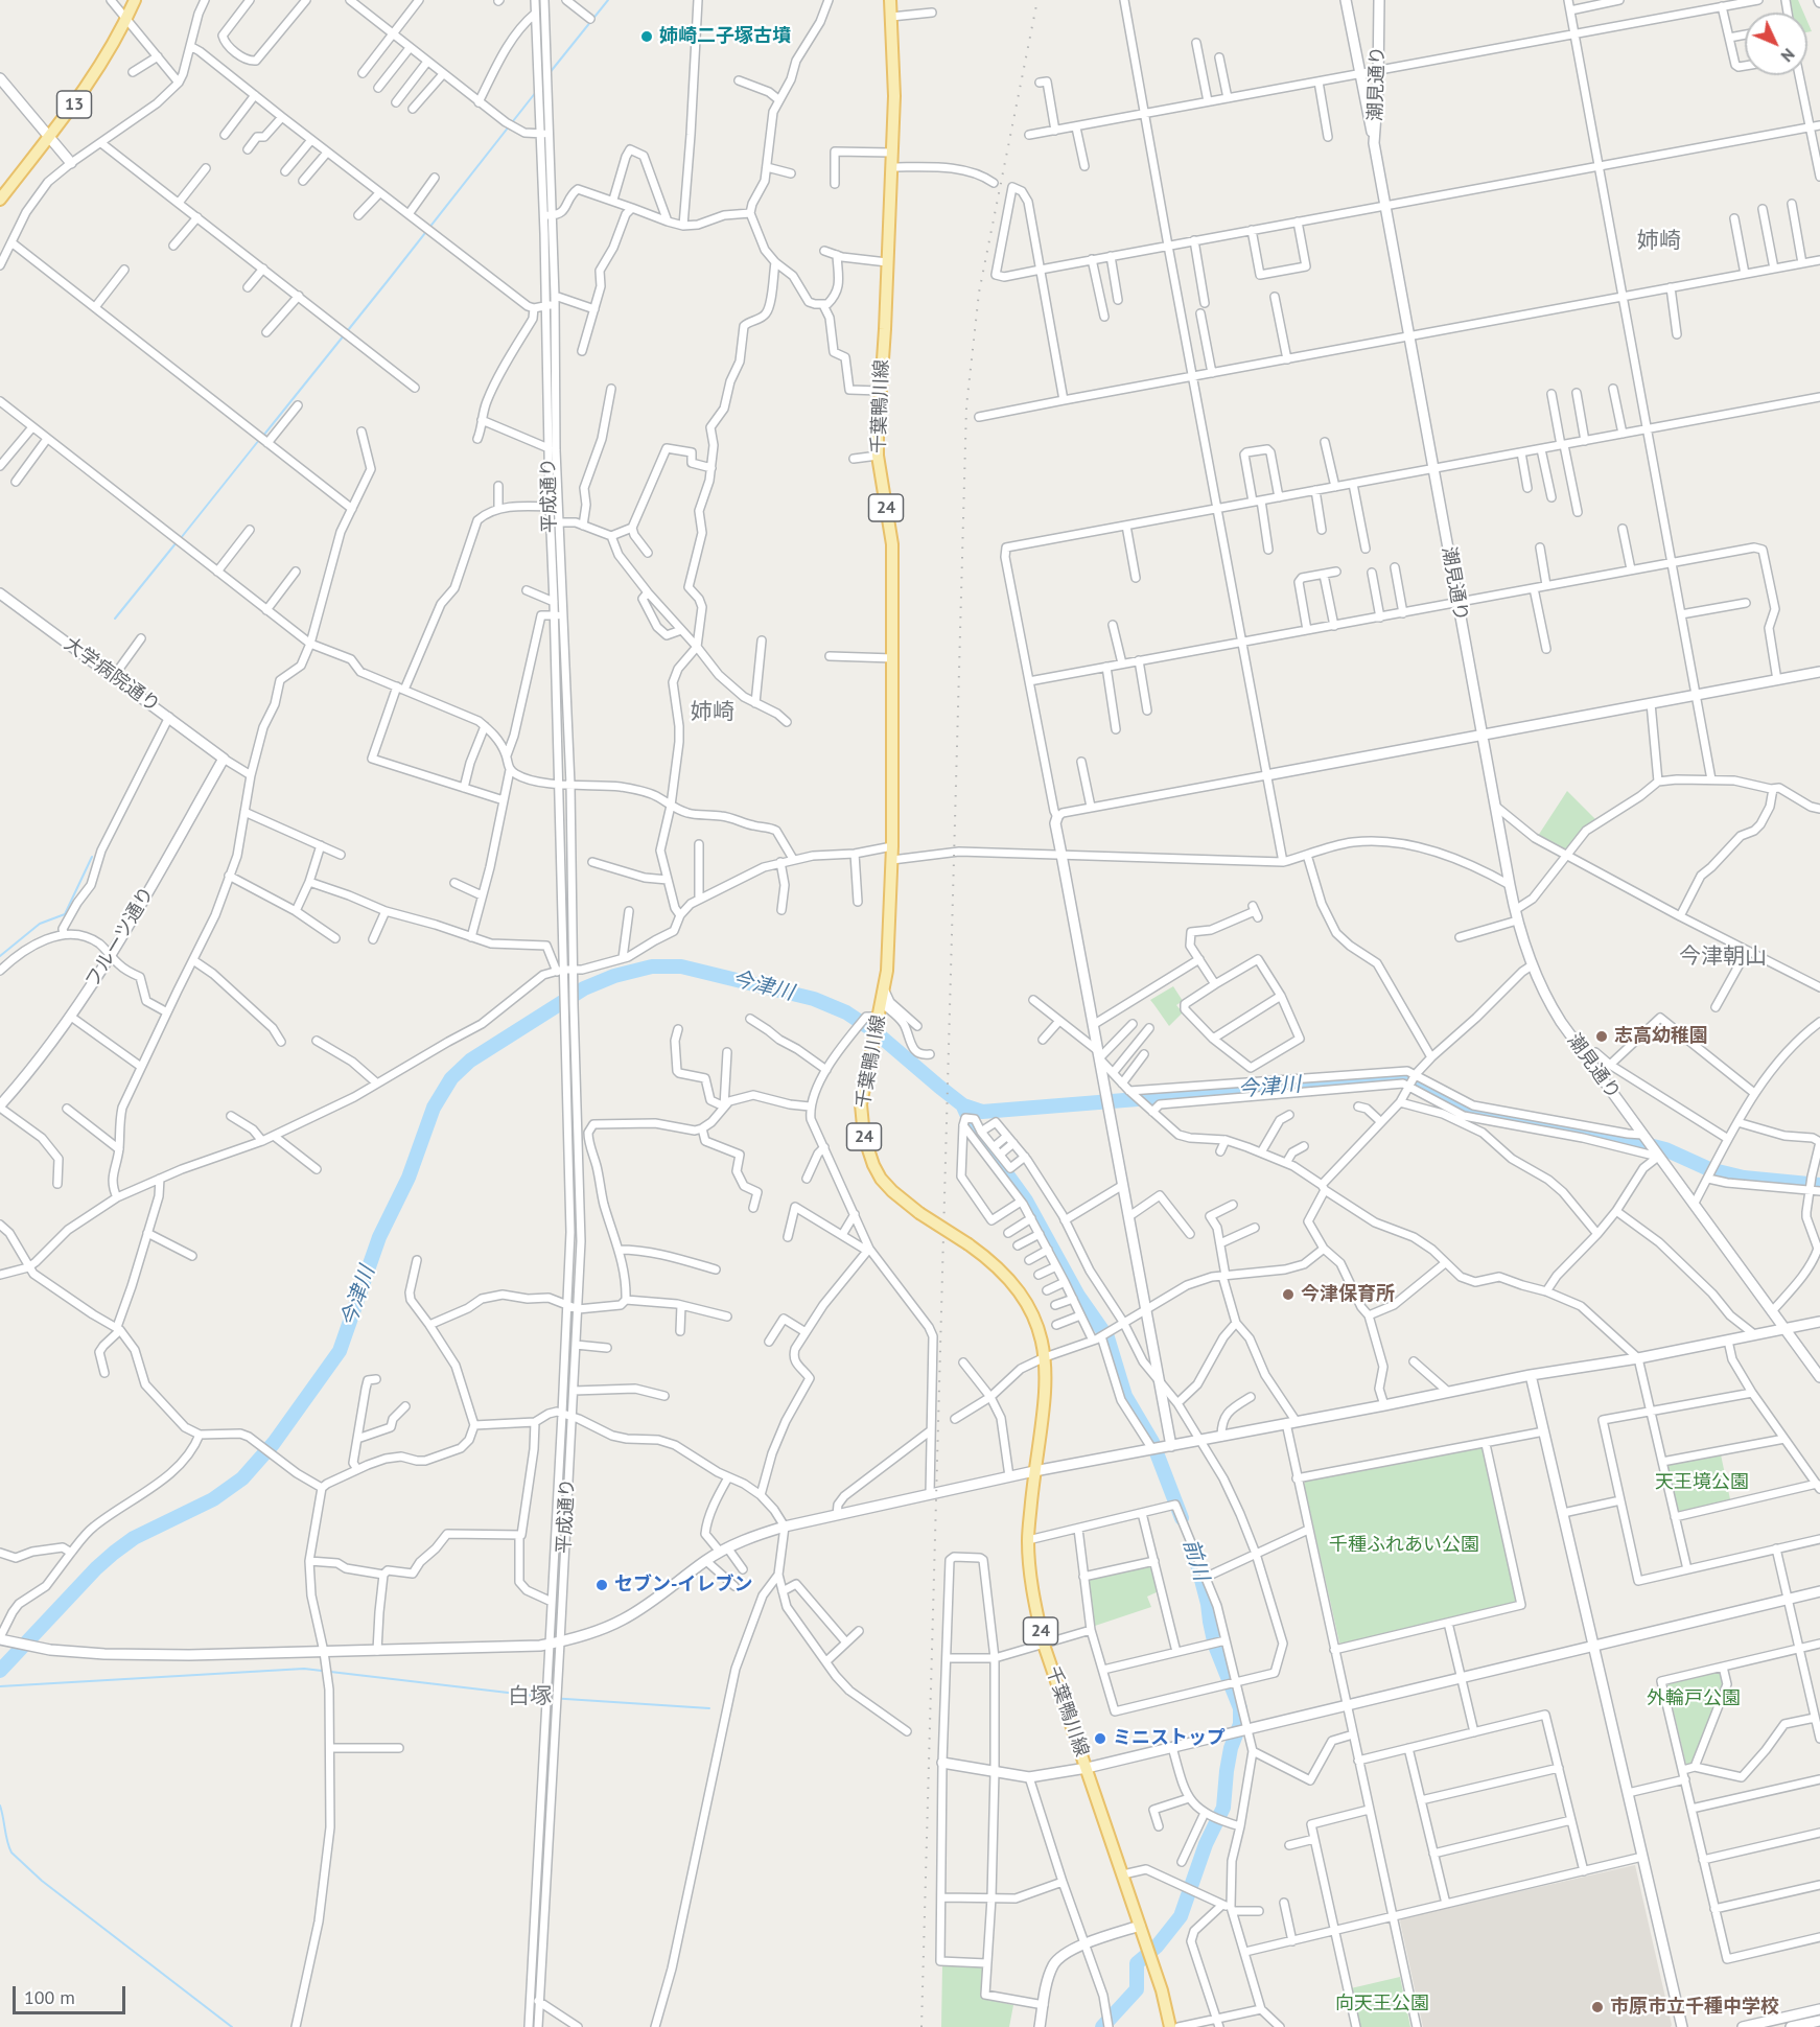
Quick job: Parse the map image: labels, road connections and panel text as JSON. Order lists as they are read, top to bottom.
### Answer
{
  "streets": {
    "main road": ["13", "千葉鴨川線", "24"],
    "street": [
      "潮見通り",
      "平成通り",
      "大学病院通り",
      "フルーツ通り"
    ]
  },
  "crossings": [
    ["大学病院通り", "フルーツ通り"]
  ],
  "districts": [
    "姉崎",
    "姉崎",
    "今津朝山",
    "白塚"
  ],
  "water": ["今津川", "前川"],
  "parks": [
    "天王境公園",
    "千種ふれあい公園",
    "外輪戸公園",
    "向天王公園"
  ],
  "places": [
    "姉崎二子塚古墳",
    "志高幼稚園",
    "今津保育所",
    "セブン-イレブン",
    "ミニストップ",
    "市原市立千種中学校"
  ],
  "scale_bar": "100 m",
  "north": "bottom right"
}
